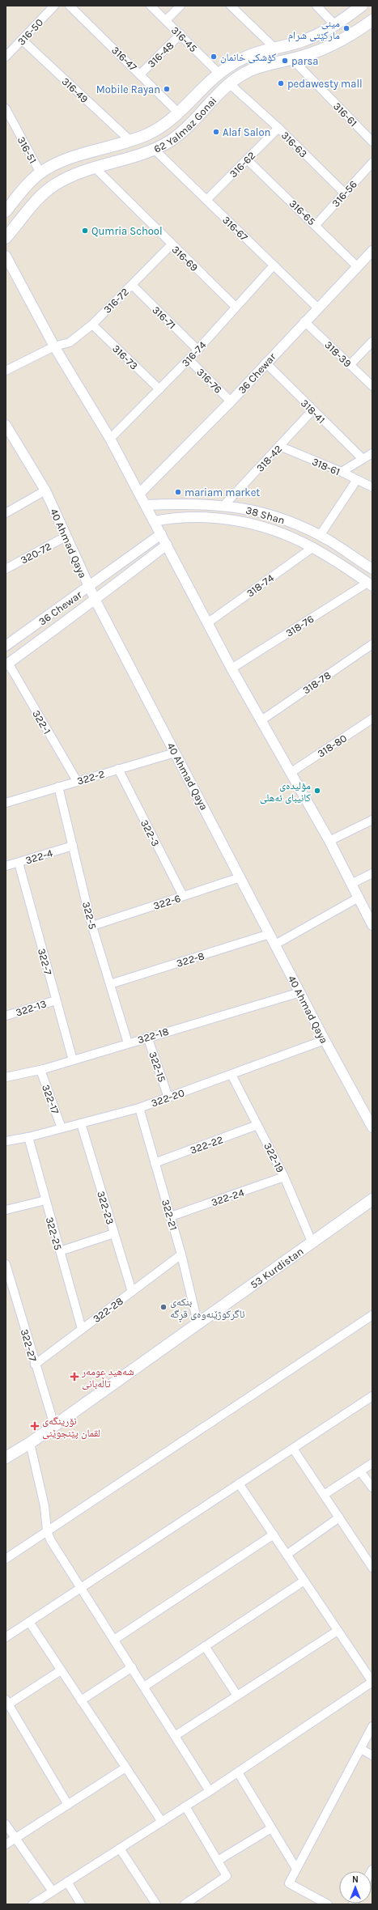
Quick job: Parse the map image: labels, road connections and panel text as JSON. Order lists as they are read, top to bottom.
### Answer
{
  "streets": {
    "main road": ["62 Yalmaz Gonai", "53 Kurdistan"],
    "street": [
      "316-50",
      "316-45",
      "316-48",
      "316-47",
      "316-49",
      "316-61",
      "316-63",
      "316-51",
      "316-62",
      "316-56",
      "316-65",
      "316-67",
      "316-69",
      "316-72",
      "316-71",
      "316-74",
      "318-39",
      "316-73",
      "36 Chewar",
      "316-76",
      "318-41",
      "318-42",
      "318-61",
      "38 Shan",
      "40 Ahmad Qaya",
      "320-72",
      "318-74",
      "318-76",
      "318-78",
      "322-1",
      "318-80",
      "322-2",
      "322-3",
      "322-4",
      "322-6",
      "322-5",
      "322-8",
      "322-7",
      "322-13",
      "322-18",
      "322-15",
      "322-20",
      "322-17",
      "322-22",
      "322-19",
      "322-24",
      "322-23",
      "322-21",
      "322-25",
      "322-28",
      "322-27"
    ]
  },
  "crossings": [
    ["316-50", "316-49"],
    ["316-45", "316-48"],
    ["316-45", "62 Yalmaz Gonai"],
    ["316-48", "316-47"],
    ["316-47", "62 Yalmaz Gonai"],
    ["316-49", "62 Yalmaz Gonai"],
    ["316-61", "62 Yalmaz Gonai"],
    ["62 Yalmaz Gonai", "316-63"],
    ["62 Yalmaz Gonai", "316-51"],
    ["62 Yalmaz Gonai", "316-67"],
    ["62 Yalmaz Gonai", "316-69"],
    ["316-63", "316-62"],
    ["316-63", "316-56"],
    ["316-62", "316-65"],
    ["316-62", "316-67"],
    ["316-56", "316-65"],
    ["316-65", "36 Chewar"],
    ["316-67", "316-74"],
    ["316-67", "36 Chewar"],
    ["316-69", "316-72"],
    ["316-69", "316-74"],
    ["316-72", "316-71"],
    ["316-72", "316-73"],
    ["316-71", "316-74"],
    ["316-74", "316-73"],
    ["316-74", "316-76"],
    ["318-39", "36 Chewar"],
    ["36 Chewar", "316-76"],
    ["36 Chewar", "318-41"],
    ["36 Chewar", "40 Ahmad Qaya"],
    ["318-41", "318-42"],
    ["318-42", "318-61"],
    ["318-42", "38 Shan"],
    ["38 Shan", "318-74"],
    ["38 Shan", "318-76"],
    ["40 Ahmad Qaya", "320-72"],
    ["40 Ahmad Qaya", "322-2"],
    ["40 Ahmad Qaya", "322-6"],
    ["40 Ahmad Qaya", "322-8"],
    ["40 Ahmad Qaya", "322-18"],
    ["40 Ahmad Qaya", "322-20"],
    ["322-1", "322-2"],
    ["322-2", "322-3"],
    ["322-2", "322-5"],
    ["322-3", "322-6"],
    ["322-4", "322-5"],
    ["322-4", "322-7"],
    ["322-6", "322-5"],
    ["322-5", "322-8"],
    ["322-5", "322-18"],
    ["322-7", "322-13"],
    ["322-7", "322-18"],
    ["322-18", "322-15"],
    ["322-18", "322-17"],
    ["322-15", "322-20"],
    ["322-20", "322-17"],
    ["322-20", "322-19"],
    ["322-20", "322-23"],
    ["322-20", "322-21"],
    ["322-20", "322-25"],
    ["322-22", "322-19"],
    ["322-22", "322-21"],
    ["322-19", "322-24"],
    ["322-19", "53 Kurdistan"],
    ["322-24", "322-21"],
    ["322-23", "322-28"],
    ["322-21", "53 Kurdistan"],
    ["322-21", "322-28"],
    ["322-25", "322-28"],
    ["53 Kurdistan", "322-27"],
    ["322-28", "322-27"]
  ],
  "places": {
    "other": [
      "مینی مارکێتی شرام",
      "کۆشکی خانمان",
      "parsa",
      "pedawesty mall",
      "Mobile Rayan",
      "Alaf Salon",
      "Qumria School",
      "mariam market",
      "مۆلیدەی کانیبای ئەهلی",
      "بنکەی ئاگرکوژێنەوەی قڕگە"
    ],
    "health": ["شەهید عومەر تاڵەبانی", "نۆرینگەی لقمان پێنجوێنی"]
  },
  "north": "top"
}
